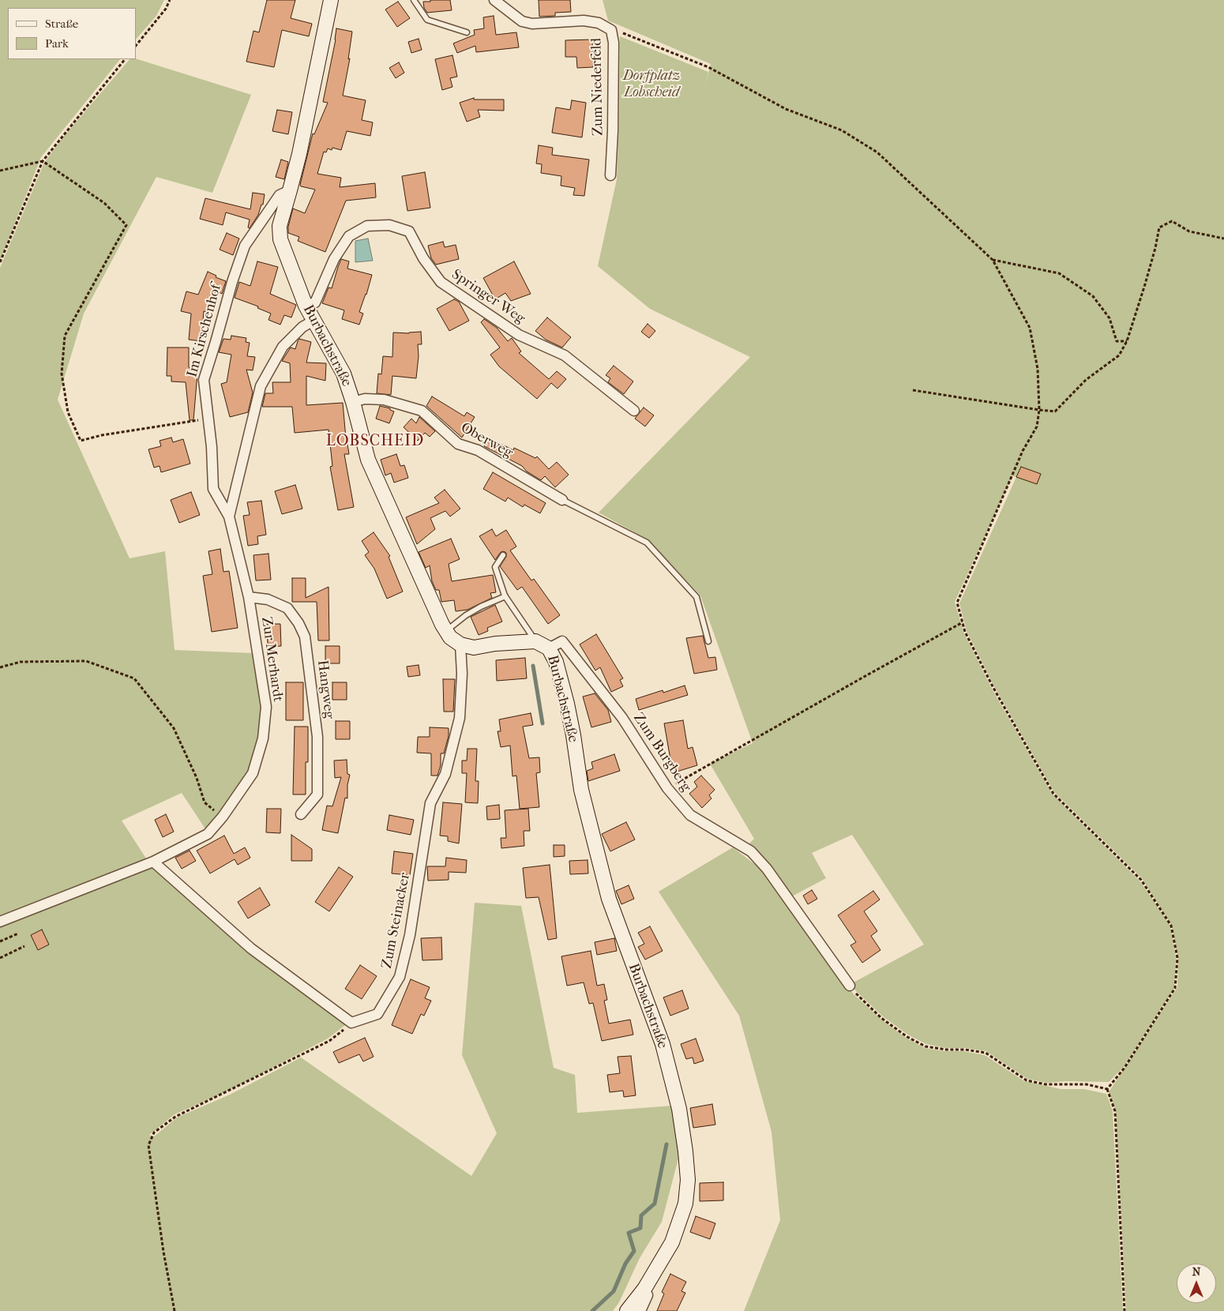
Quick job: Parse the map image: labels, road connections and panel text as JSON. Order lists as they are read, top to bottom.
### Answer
{
  "streets": {
    "street": [
      "Zum Niederfeld",
      "Springer Weg",
      "Im Kirschenhof",
      "Burbachstraße",
      "Oberweg",
      "Zur Merhardt",
      "Hangweg",
      "Zum Burgberg",
      "Zum Steinacker"
    ]
  },
  "crossings": [
    ["Springer Weg", "Burbachstraße"],
    ["Im Kirschenhof", "Burbachstraße"],
    ["Im Kirschenhof", "Zur Merhardt"],
    ["Burbachstraße", "Oberweg"],
    ["Burbachstraße", "Zur Merhardt"],
    ["Burbachstraße", "Zum Burgberg"],
    ["Burbachstraße", "Zum Steinacker"],
    ["Zur Merhardt", "Hangweg"]
  ],
  "districts": ["LOBSCHEID"],
  "parks": ["Dorfplatz Lobscheid"],
  "legend": ["Straße", "Park"],
  "north": "top"
}
